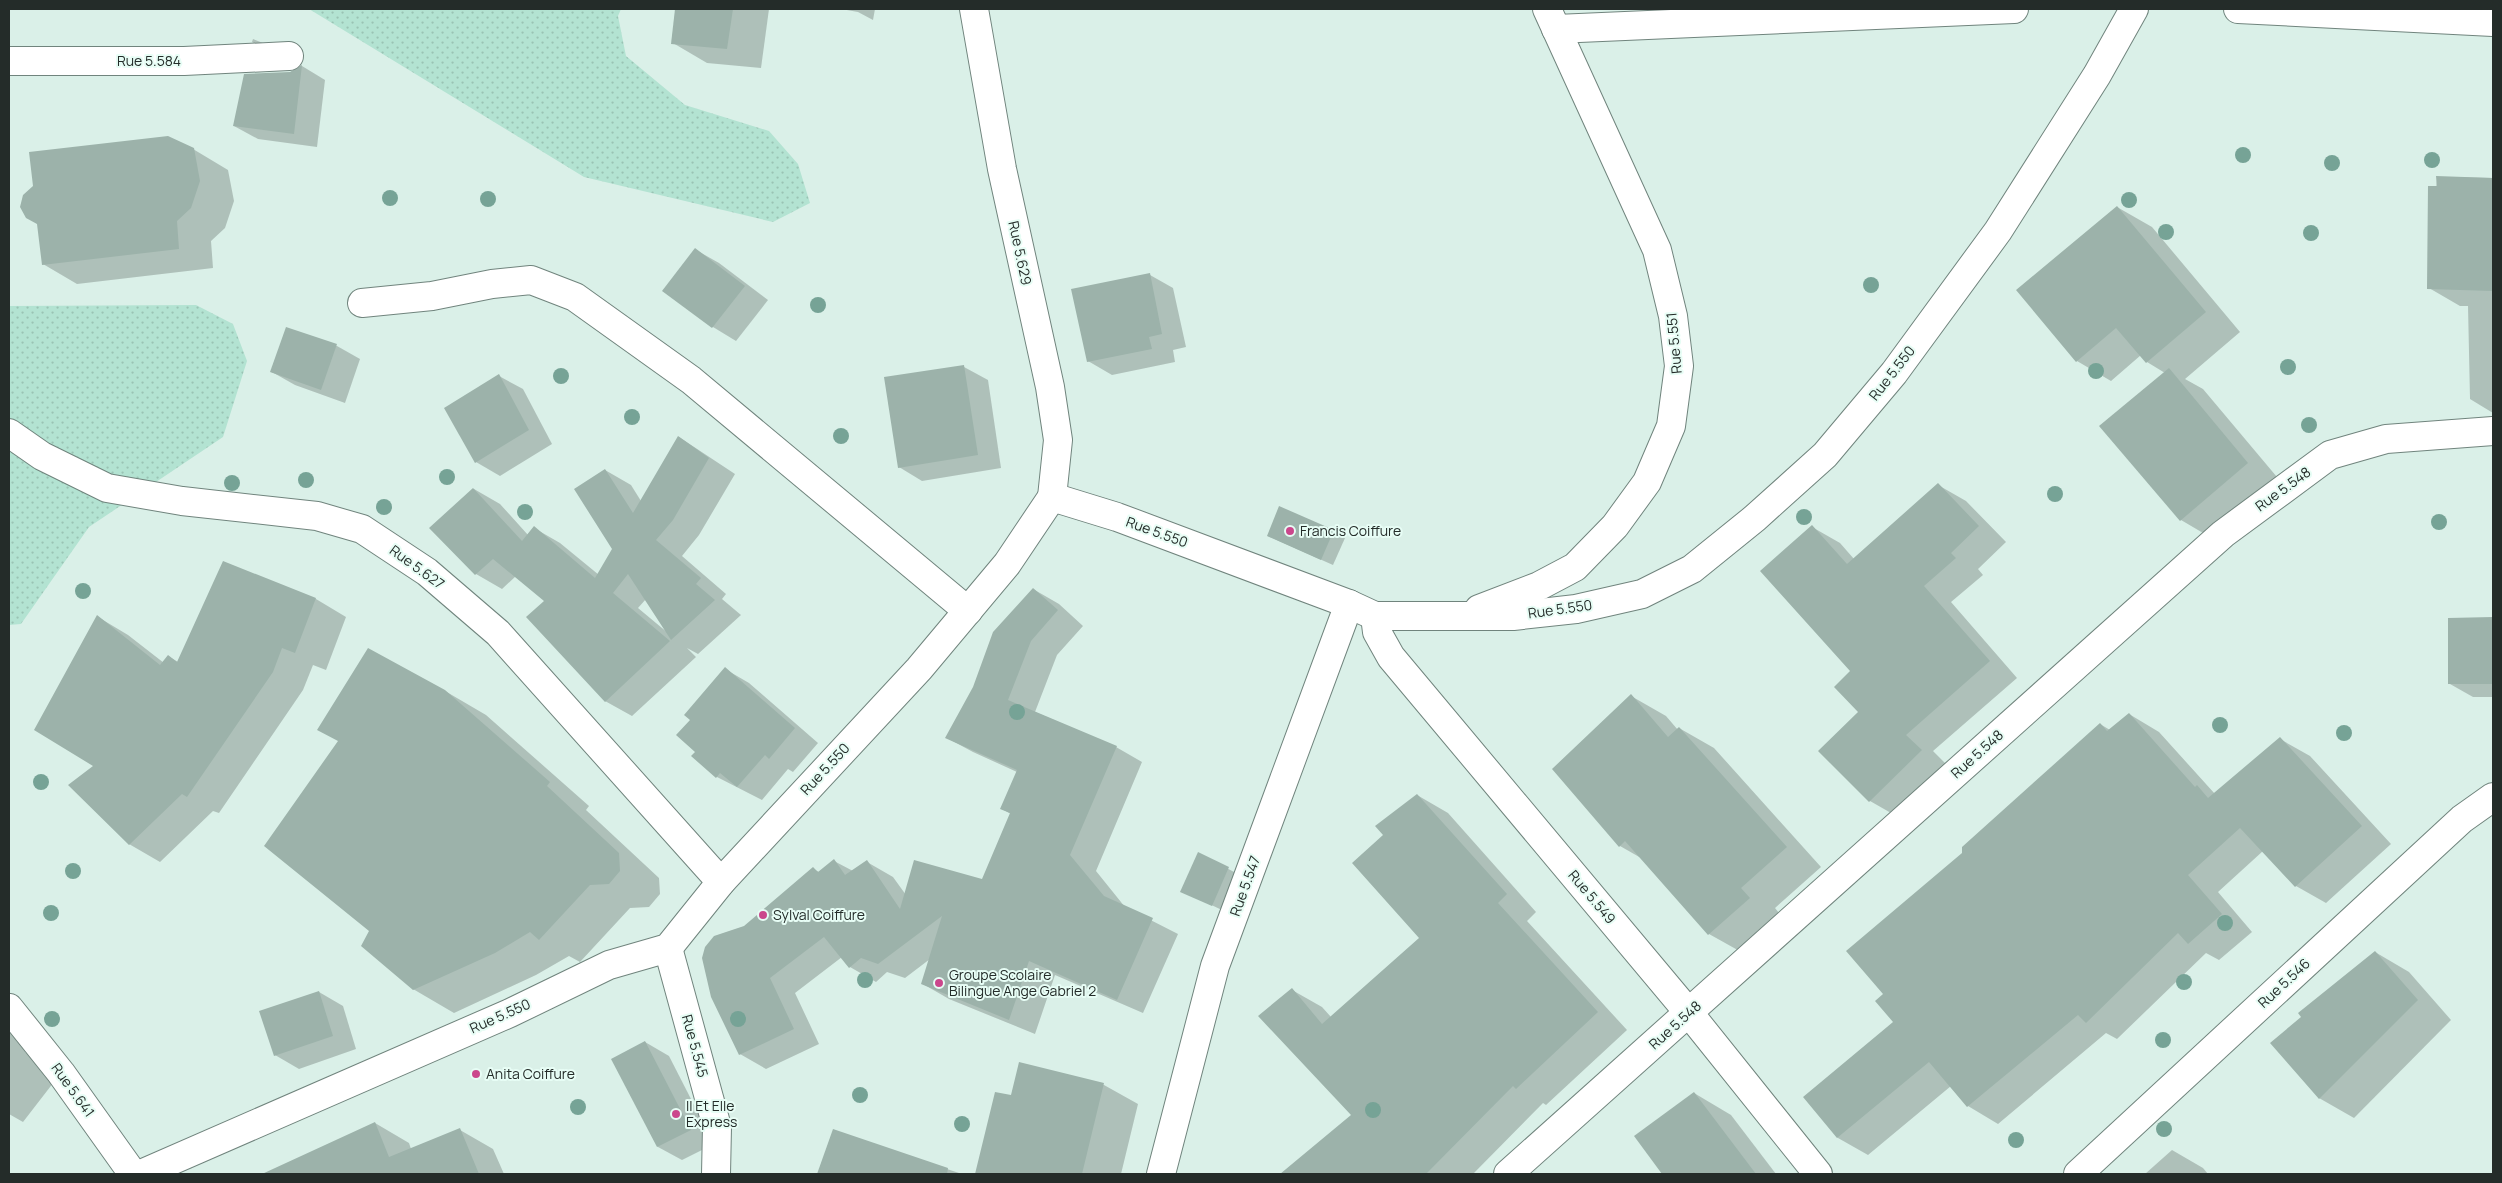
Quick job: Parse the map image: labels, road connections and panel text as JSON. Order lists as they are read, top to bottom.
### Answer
{
  "streets": {
    "street": [
      "Rue 5.584",
      "Rue 5.629",
      "Rue 5.551",
      "Rue 5.550",
      "Rue 5.548",
      "Rue 5.627",
      "Rue 5.547",
      "Rue 5.549",
      "Rue 5.546",
      "Rue 5.545",
      "Rue 5.641"
    ]
  },
  "crossings": [
    ["Rue 5.629", "Rue 5.550"],
    ["Rue 5.551", "Rue 5.550"],
    ["Rue 5.550", "Rue 5.627"],
    ["Rue 5.550", "Rue 5.547"],
    ["Rue 5.550", "Rue 5.549"],
    ["Rue 5.550", "Rue 5.545"],
    ["Rue 5.548", "Rue 5.549"]
  ],
  "places": [
    "Francis Coiffure",
    "Sylval Coiffure",
    "Groupe Scolaire Bilingue Ange Gabriel 2",
    "Anita Coiffure",
    "Il Et Elle Express"
  ]
}
